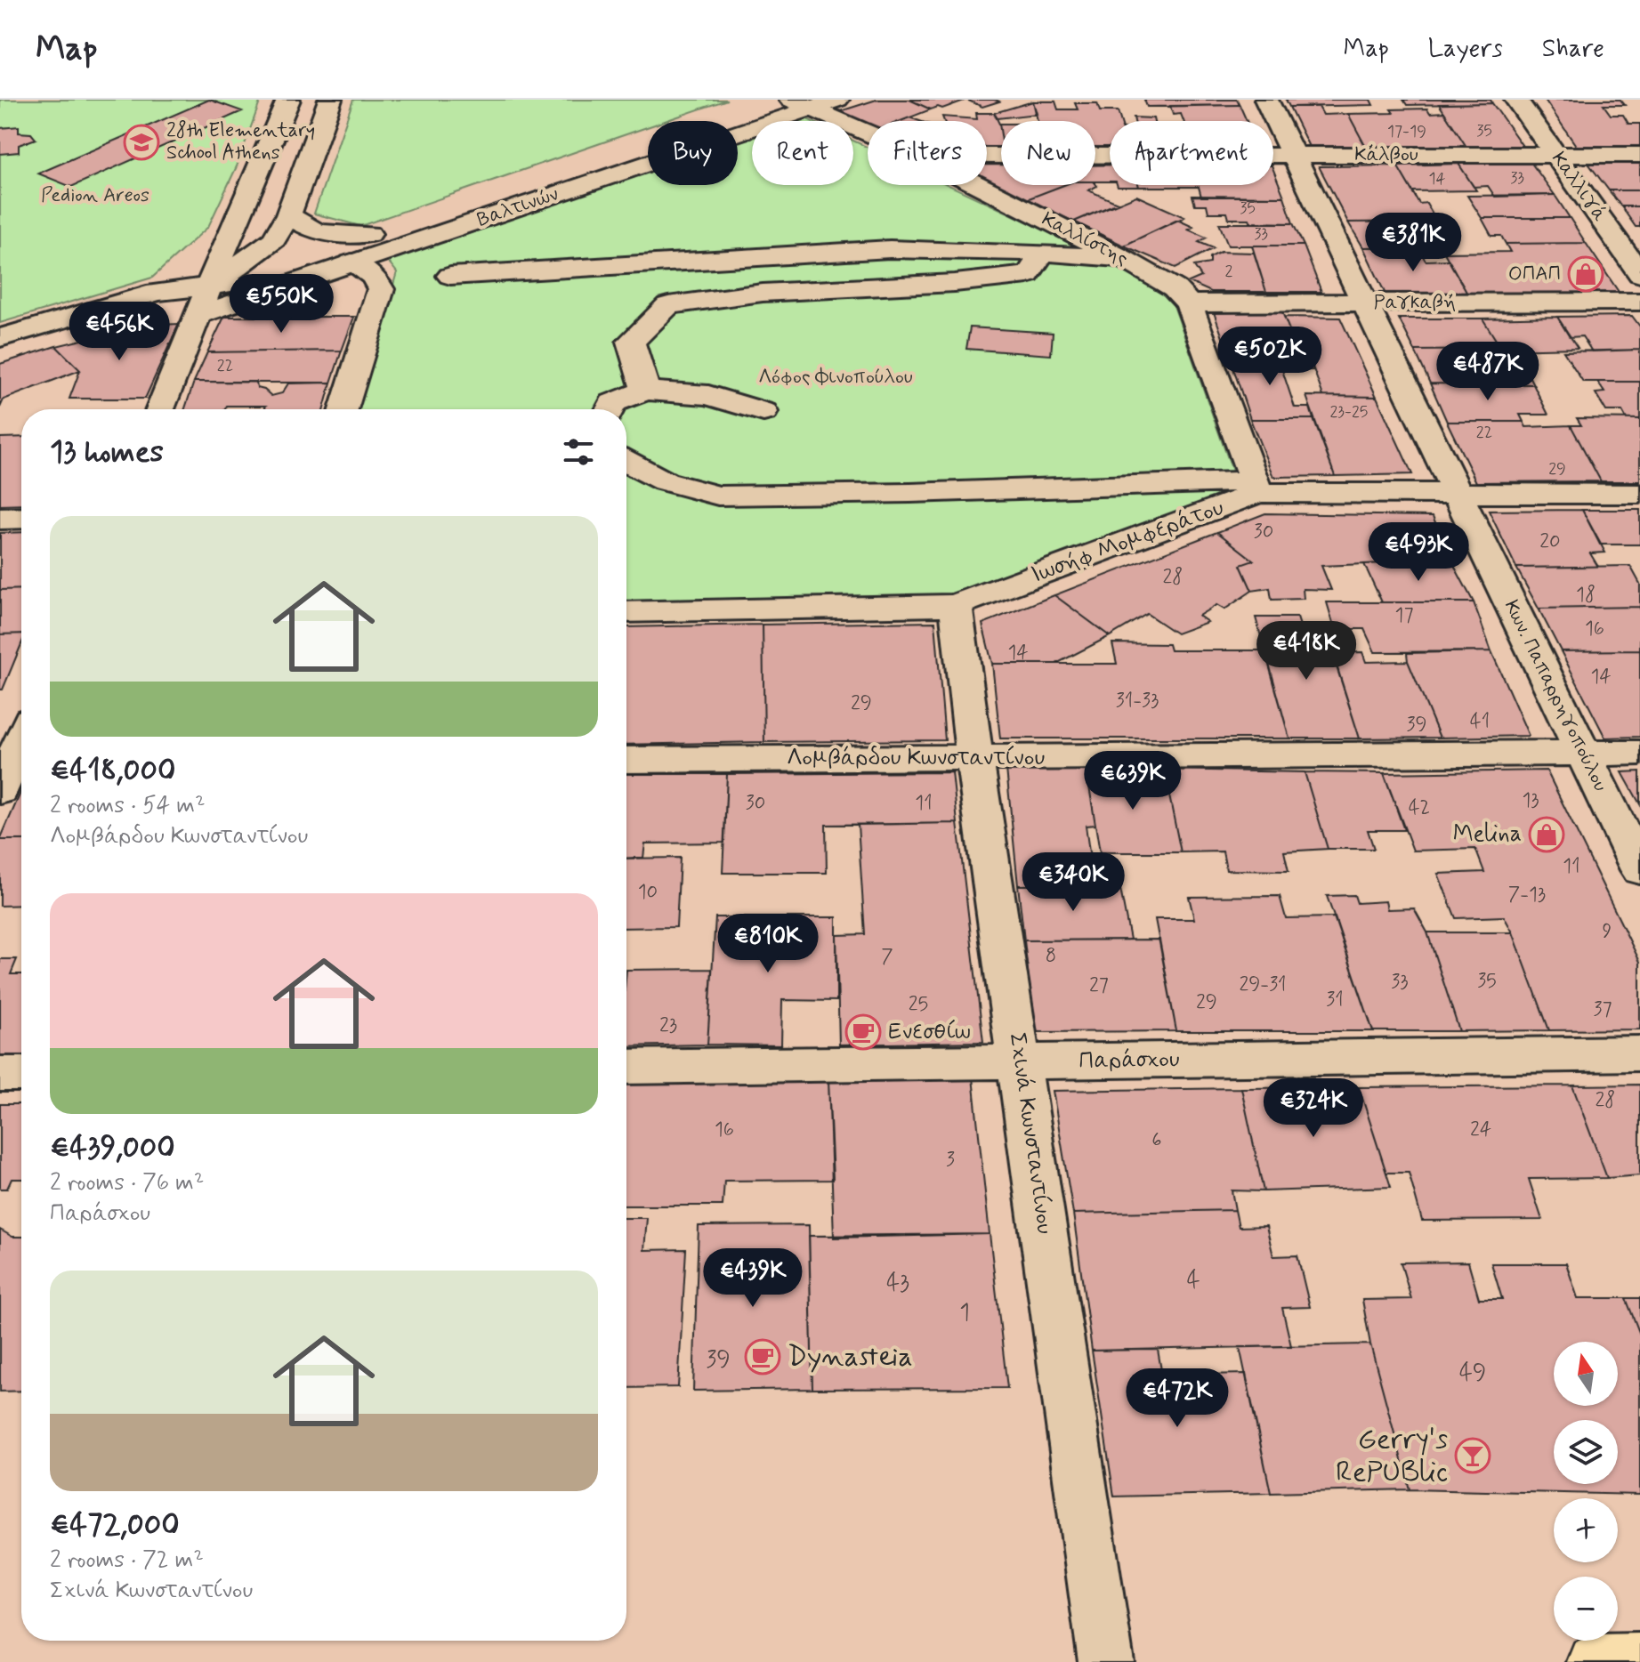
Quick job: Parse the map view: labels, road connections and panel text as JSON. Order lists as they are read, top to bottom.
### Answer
{
  "streets": {
    "street": [
      "Κάλβου",
      "Καλλιγά",
      "Βαλτινών",
      "Καλλίστης",
      "Ραγκαβή",
      "Ιωσήφ Μομφεράτου",
      "Κων. Παπαρρηγοπούλου",
      "Λομβάρδου Κωνσταντίνου",
      "Παράσχου",
      "Σχινά Κωνσταντίνου"
    ]
  },
  "crossings": [
    ["Κάλβου", "Καλλιγά"],
    ["Κάλβου", "Κων. Παπαρρηγοπούλου"],
    ["Βαλτινών", "Καλλίστης"],
    ["Καλλίστης", "Ραγκαβή"],
    ["Καλλίστης", "Ιωσήφ Μομφεράτου"],
    ["Ραγκαβή", "Κων. Παπαρρηγοπούλου"],
    ["Ιωσήφ Μομφεράτου", "Κων. Παπαρρηγοπούλου"],
    ["Ιωσήφ Μομφεράτου", "Σχινά Κωνσταντίνου"],
    ["Κων. Παπαρρηγοπούλου", "Λομβάρδου Κωνσταντίνου"],
    ["Λομβάρδου Κωνσταντίνου", "Σχινά Κωνσταντίνου"],
    ["Παράσχου", "Σχινά Κωνσταντίνου"]
  ],
  "parks": ["Pedion Areos", "Λόφος Φινοπούλου"],
  "places": {
    "school or university": ["28th Elementary School Athens"],
    "shop": ["ΟΠΑΠ", "Melina"],
    "cafe": ["Ενεσθίω", "Dynasteia"],
    "bar": ["Gerry's RePUBlic"]
  },
  "house_numbers": [
    "35",
    "17-19",
    "33",
    "14",
    "35",
    "33",
    "2",
    "22",
    "23-25",
    "22",
    "29",
    "30",
    "20",
    "28",
    "18",
    "17",
    "16",
    "14",
    "14",
    "31-33",
    "29",
    "41",
    "39",
    "13",
    "30",
    "11",
    "42",
    "11",
    "10",
    "7-13",
    "9",
    "8",
    "7",
    "35",
    "33",
    "29-31",
    "27",
    "31",
    "29",
    "25",
    "37",
    "23",
    "28",
    "16",
    "24",
    "6",
    "3",
    "4",
    "43",
    "1",
    "39",
    "49"
  ],
  "north": "top",
  "page": {
    "header": "Map",
    "nav": ["Map", "Layers", "Share"],
    "chip": [
      "Buy",
      "Rent",
      "Filters",
      "New",
      "Apartment"
    ],
    "price": [
      "€381K",
      "€550K",
      "€456K",
      "€502K",
      "€487K",
      "€493K",
      "€418K",
      "€639K",
      "€340K",
      "€810K",
      "€324K",
      "€439K",
      "€472K"
    ],
    "heading": "13 homes",
    "list": [
      {
        "name": "€418,000",
        "note": "2 rooms · 54 m² · Λομβάρδου Κωνσταντίνου"
      },
      {
        "name": "€439,000",
        "note": "2 rooms · 76 m² · Παράσχου"
      },
      {
        "name": "€472,000",
        "note": "2 rooms · 72 m² · Σχινά Κωνσταντίνου"
      }
    ],
    "map_buttons": ["+", "−"]
  }
}
